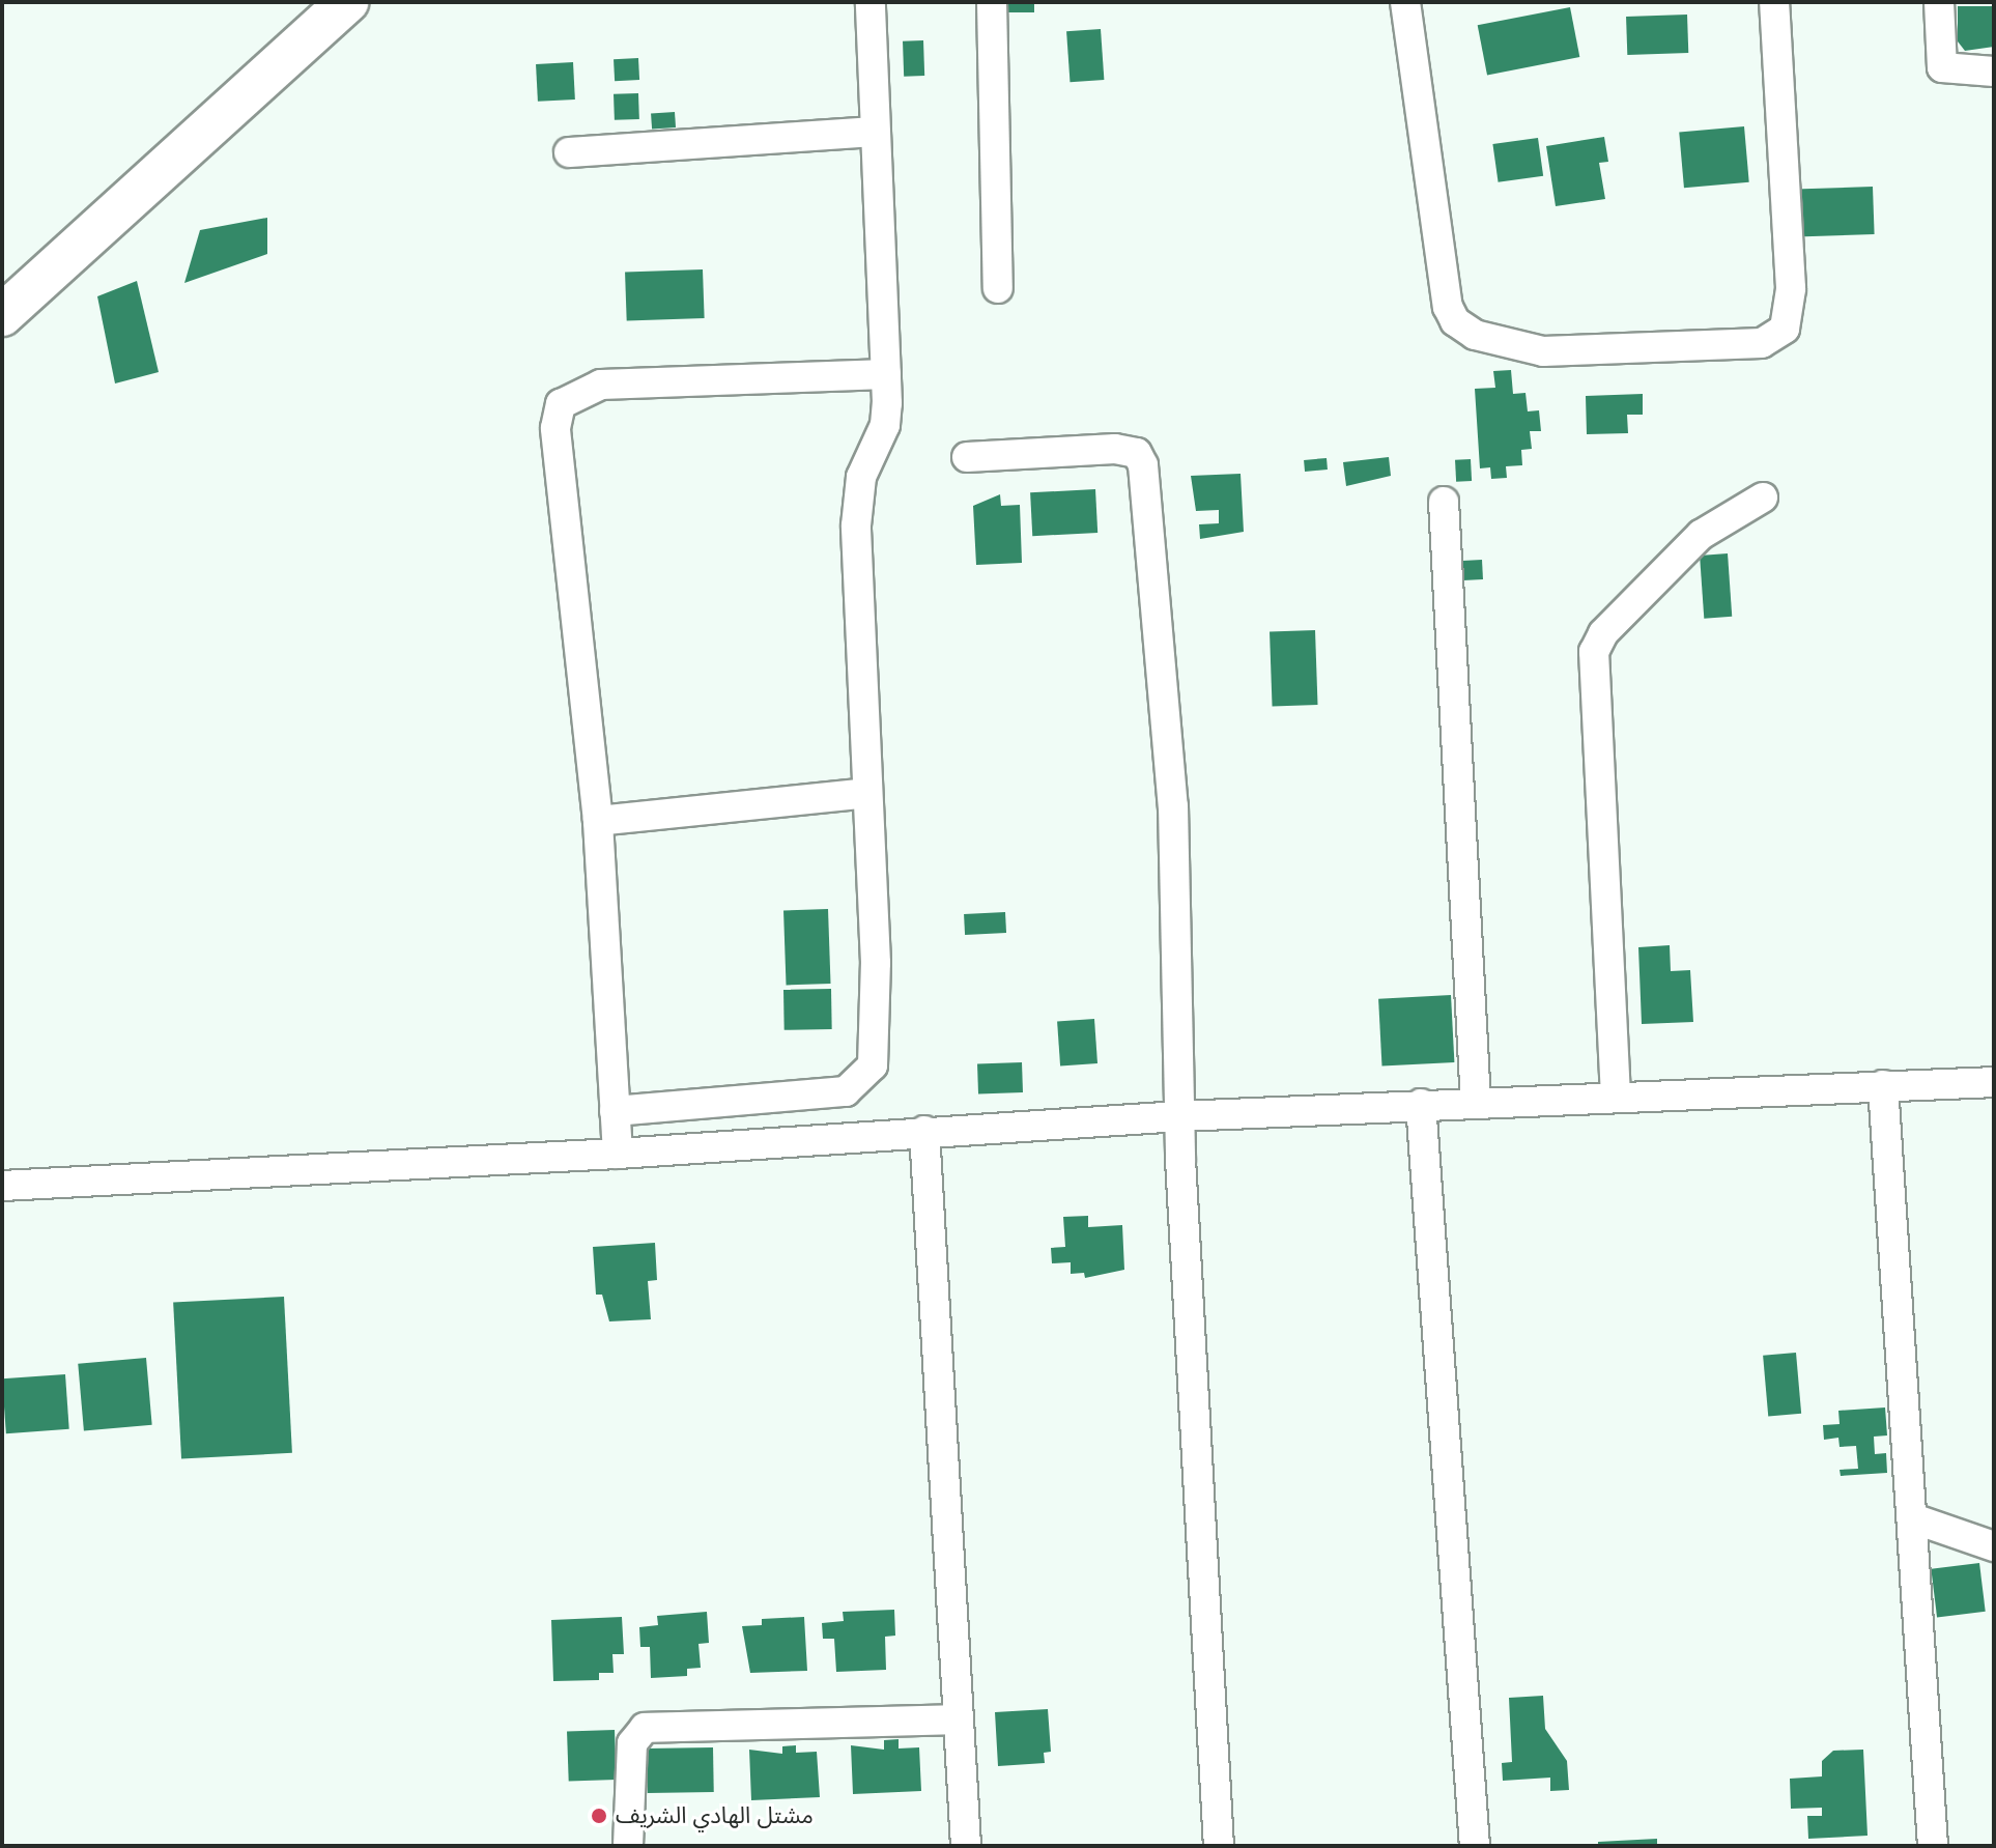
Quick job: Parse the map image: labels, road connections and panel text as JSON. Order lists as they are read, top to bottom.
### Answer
{
  "places": ["مشتل الهادي الشريف"]
}
